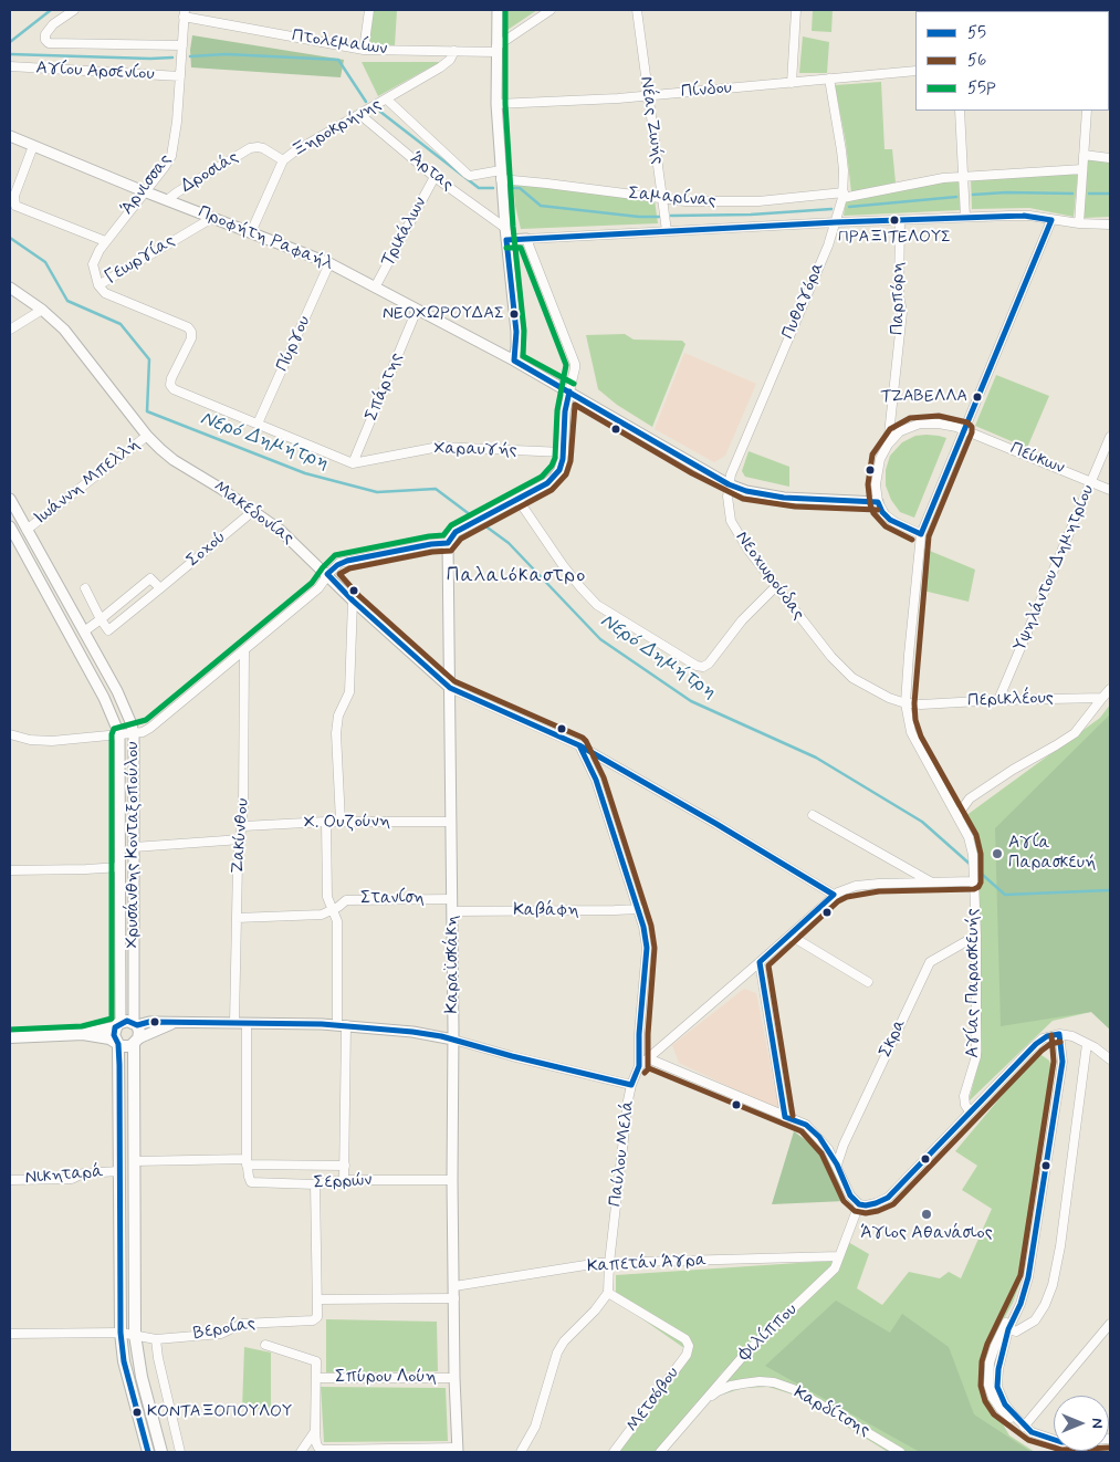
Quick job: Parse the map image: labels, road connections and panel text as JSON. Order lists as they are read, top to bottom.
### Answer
{
  "streets": {
    "street": [
      "Πτολεμαίων",
      "Αγίου Αρσενίου",
      "Πίνδου",
      "Νέας Ζωής",
      "Ξηροκρήνης",
      "Δροσιάς",
      "Άρτας",
      "Άρνισσας",
      "Σαμαρίνας",
      "Τρικάλων",
      "Προφήτη Ραφαήλ",
      "Γεωργίας",
      "Παρπόρη",
      "Πυθαγόρα",
      "Πύργου",
      "Σπάρτης",
      "Χαραυγής",
      "Πεύκων",
      "Ιωάννη Μπελλή",
      "Μακεδονίας",
      "Σοχού",
      "Υψηλάντου Δημητρίου",
      "Νεοχωρούδας",
      "Περικλέους",
      "Χ. Ουζούνη",
      "Ζακύνθου",
      "Χρυσάνθης Κονταξοπούλου",
      "Στανίση",
      "Καβάφη",
      "Καραϊσκάκη",
      "Αγίας Παρασκευής",
      "Σκρα",
      "Παύλου Μελά",
      "Νικηταρά",
      "Σερρών",
      "Καπετάν Άγρα",
      "Βεροίας",
      "Φιλίππου",
      "Σπύρου Λούη",
      "Μετσόβου",
      "Καρδίτσης"
    ]
  },
  "crossings": [
    ["Πτολεμαίων", "Ξηροκρήνης"],
    ["Πτολεμαίων", "Άρνισσας"],
    ["Αγίου Αρσενίου", "Άρνισσας"],
    ["Πίνδου", "Νέας Ζωής"],
    ["Πίνδου", "Πυθαγόρα"],
    ["Νέας Ζωής", "Σαμαρίνας"],
    ["Ξηροκρήνης", "Δροσιάς"],
    ["Ξηροκρήνης", "Άρτας"],
    ["Ξηροκρήνης", "Προφήτη Ραφαήλ"],
    ["Δροσιάς", "Προφήτη Ραφαήλ"],
    ["Άρτας", "Σαμαρίνας"],
    ["Άρτας", "Τρικάλων"],
    ["Άρνισσας", "Προφήτη Ραφαήλ"],
    ["Άρνισσας", "Γεωργίας"],
    ["Σαμαρίνας", "Πυθαγόρα"],
    ["Τρικάλων", "Προφήτη Ραφαήλ"],
    ["Προφήτη Ραφαήλ", "Γεωργίας"],
    ["Προφήτη Ραφαήλ", "Πύργου"],
    ["Προφήτη Ραφαήλ", "Σπάρτης"],
    ["Παρπόρη", "Πεύκων"],
    ["Πυθαγόρα", "Νεοχωρούδας"],
    ["Σπάρτης", "Χαραυγής"],
    ["Πεύκων", "Υψηλάντου Δημητρίου"],
    ["Πεύκων", "Αγίας Παρασκευής"],
    ["Ιωάννη Μπελλή", "Μακεδονίας"],
    ["Ιωάννη Μπελλή", "Χρυσάνθης Κονταξοπούλου"],
    ["Μακεδονίας", "Σοχού"],
    ["Μακεδονίας", "Καραϊσκάκη"],
    ["Μακεδονίας", "Παύλου Μελά"],
    ["Υψηλάντου Δημητρίου", "Περικλέους"],
    ["Νεοχωρούδας", "Περικλέους"],
    ["Νεοχωρούδας", "Αγίας Παρασκευής"],
    ["Περικλέους", "Αγίας Παρασκευής"],
    ["Χ. Ουζούνη", "Ζακύνθου"],
    ["Χ. Ουζούνη", "Καραϊσκάκη"],
    ["Ζακύνθου", "Στανίση"],
    ["Στανίση", "Καραϊσκάκη"],
    ["Καβάφη", "Καραϊσκάκη"],
    ["Καραϊσκάκη", "Σερρών"],
    ["Καραϊσκάκη", "Καπετάν Άγρα"],
    ["Καραϊσκάκη", "Σπύρου Λούη"],
    ["Αγίας Παρασκευής", "Σκρα"],
    ["Αγίας Παρασκευής", "Παύλου Μελά"],
    ["Παύλου Μελά", "Καπετάν Άγρα"],
    ["Παύλου Μελά", "Μετσόβου"],
    ["Καπετάν Άγρα", "Φιλίππου"],
    ["Βεροίας", "Σπύρου Λούη"],
    ["Φιλίππου", "Καρδίτσης"]
  ],
  "districts": ["Παλαιόκαστρο"],
  "water": ["Νερό Δημήτρη"],
  "places": [
    "ΠΡΑΞΙΤΕΛΟΥΣ",
    "ΝΕΟΧΩΡΟΥΔΑΣ",
    "ΤΖΑΒΕΛΛΑ",
    "Αγία Παρασκευή",
    "Άγιος Αθανάσιος",
    "ΚΟΝΤΑΞΟΠΟΥΛΟΥ"
  ],
  "lines": ["transit line 55Ρ", "transit line 55", "transit line 56"],
  "legend": ["55", "56", "55Ρ"],
  "north": "right"
}
